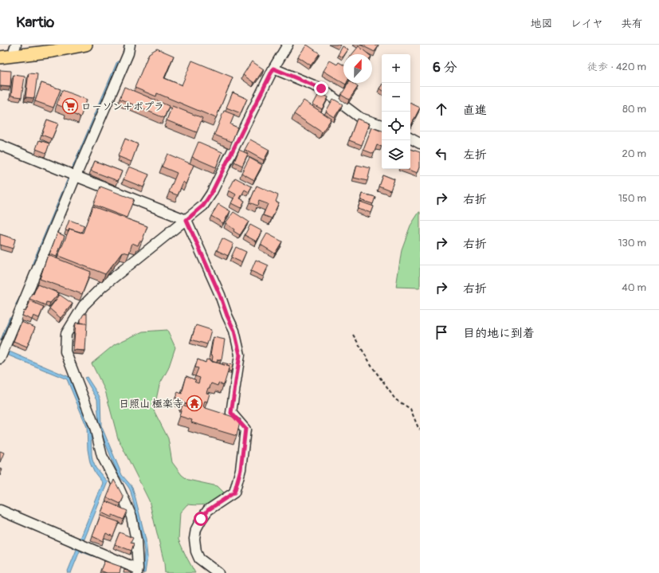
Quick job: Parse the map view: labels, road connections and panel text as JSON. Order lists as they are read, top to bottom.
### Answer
{
  "places": {
    "supermarket": ["ローソン＋ポプラ"],
    "temple": ["日照山 極楽寺"]
  },
  "north": "top",
  "page": {
    "header": "Kartio",
    "nav": ["地図", "レイヤ", "共有"],
    "heading": ["6 分", "徒歩 · 420 m"],
    "map_buttons": ["+", "−"],
    "list": [
      ["直進", "80 m"],
      ["左折", "20 m"],
      ["右折", "150 m"],
      ["右折", "130 m"],
      ["右折", "40 m"],
      "目的地に到着"
    ]
  }
}
